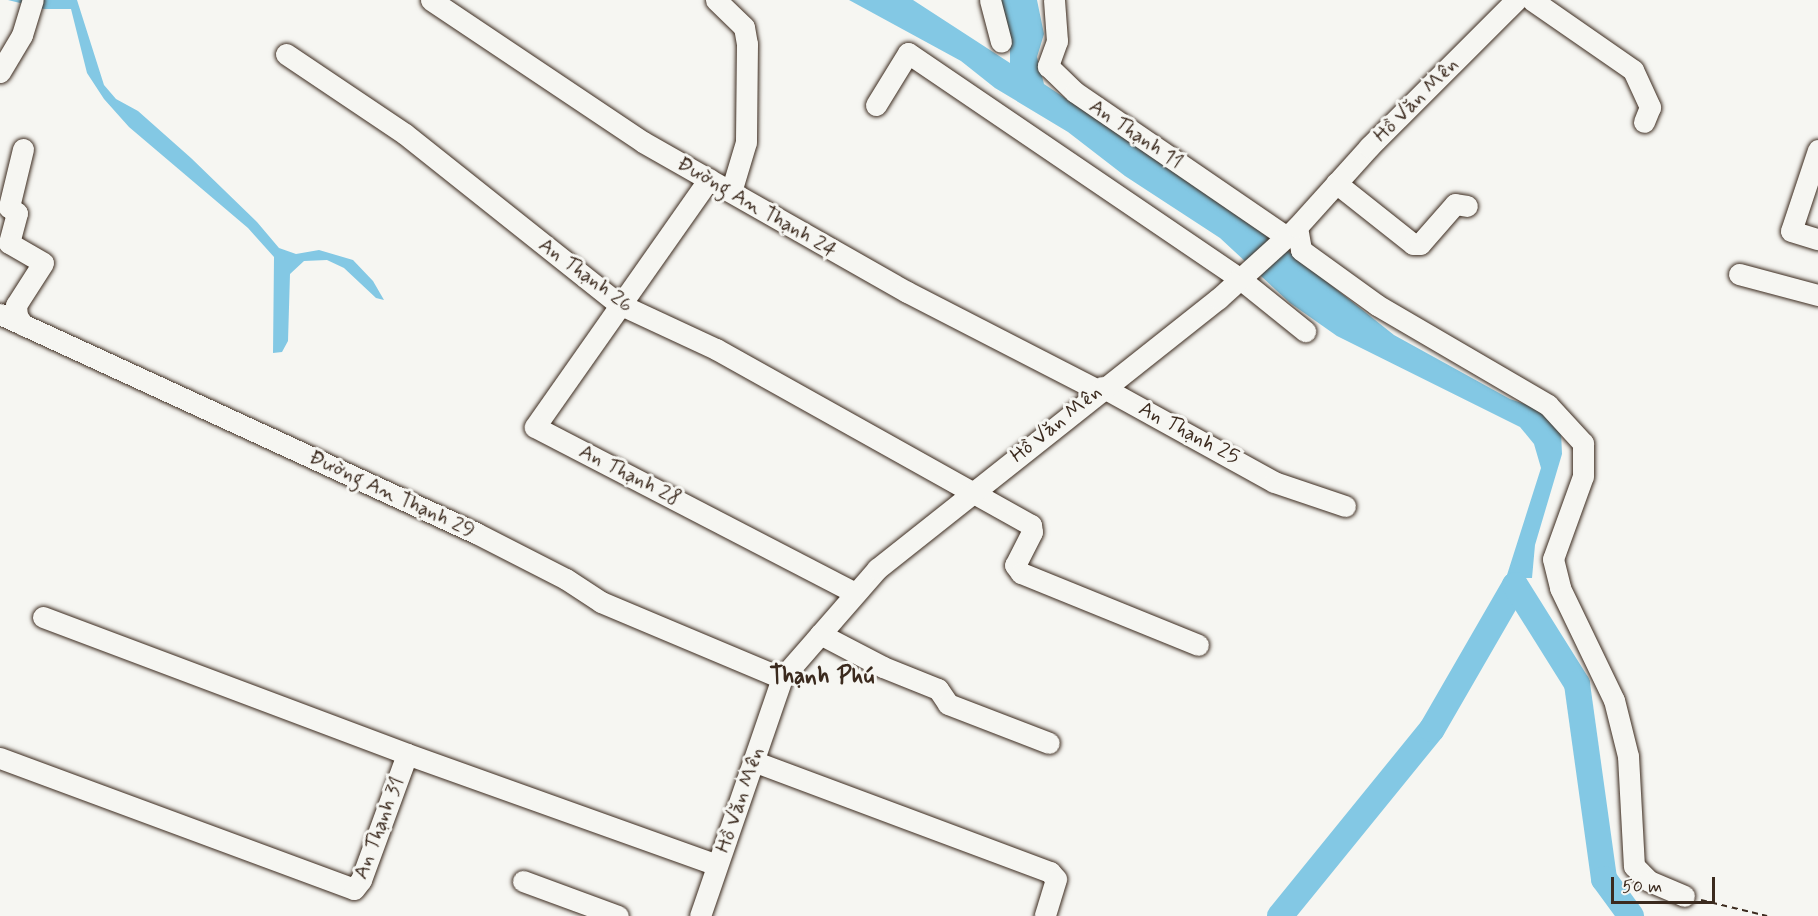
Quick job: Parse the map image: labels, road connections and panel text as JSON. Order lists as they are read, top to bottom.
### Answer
{
  "streets": {
    "street": [
      "Hồ Văn Mên",
      "An Thạnh 11",
      "Đường An Thạnh 24",
      "An Thạnh 26",
      "An Thạnh 25",
      "An Thạnh 28",
      "Đường An Thạnh 29",
      "An Thạnh 31"
    ]
  },
  "crossings": [
    ["Hồ Văn Mên", "An Thạnh 11"],
    ["Hồ Văn Mên", "Đường An Thạnh 24"],
    ["Hồ Văn Mên", "An Thạnh 26"],
    ["Hồ Văn Mên", "An Thạnh 25"],
    ["Hồ Văn Mên", "An Thạnh 28"],
    ["Hồ Văn Mên", "Đường An Thạnh 29"],
    ["Hồ Văn Mên", "An Thạnh 31"],
    ["Đường An Thạnh 24", "An Thạnh 25"],
    ["An Thạnh 26", "An Thạnh 28"]
  ],
  "districts": ["Thạnh Phú"],
  "scale_bar": "50 m"
}
